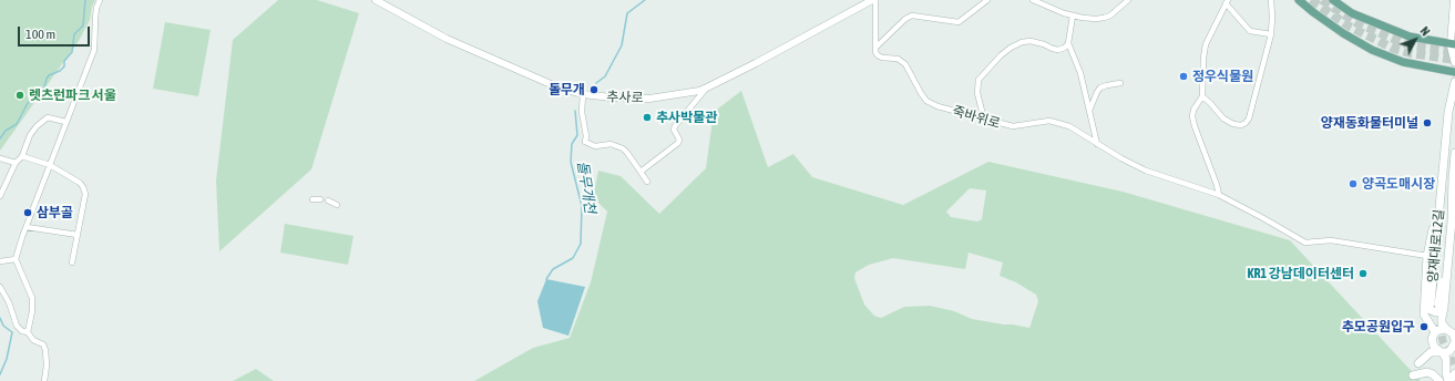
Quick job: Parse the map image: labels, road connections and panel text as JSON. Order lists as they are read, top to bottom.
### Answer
{
  "streets": {
    "main road": ["양재대로12길"],
    "street": ["추사로", "죽바위로"]
  },
  "crossings": [
    ["죽바위로", "양재대로12길"]
  ],
  "water": ["돌무개천"],
  "places": [
    "정우식물원",
    "돌무개",
    "렛츠런파크 서울",
    "추사박물관",
    "양재동화물터미널",
    "양곡도매시장",
    "삼부골",
    "KR1 강남데이터센터",
    "추모공원입구"
  ],
  "scale_bar": "100 m",
  "north": "top right"
}
